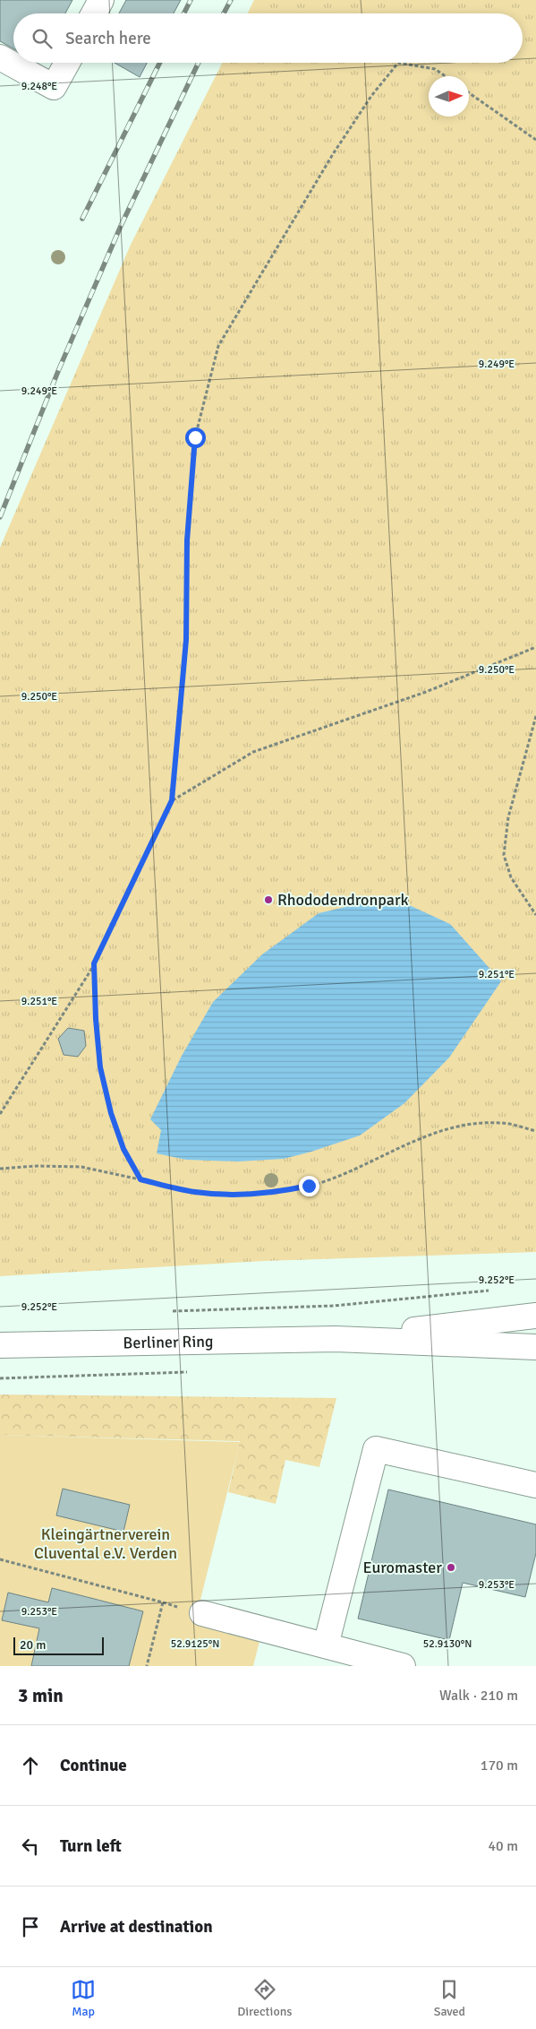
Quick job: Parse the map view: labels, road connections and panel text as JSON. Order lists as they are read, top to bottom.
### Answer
{
  "streets": {
    "street": ["Berliner Ring"]
  },
  "parks": ["Kleingärtnerverein Cluvental e.V. Verden"],
  "places": ["Rhododendronpark", "Euromaster"],
  "scale_bar": "20 m",
  "north": "right",
  "page": {
    "search": "Search here",
    "scale": "20 m",
    "heading": ["3 min", "Walk · 210 m"],
    "list": [
      ["Continue", "170 m"],
      ["Turn left", "40 m"],
      "Arrive at destination"
    ],
    "nav": ["Map", "Directions", "Saved"]
  },
  "coordinates": [
    "9.248°E",
    "9.249°E",
    "9.250°E",
    "9.251°E",
    "9.252°E",
    "9.253°E",
    "52.9125°N",
    "52.9130°N"
  ]
}
